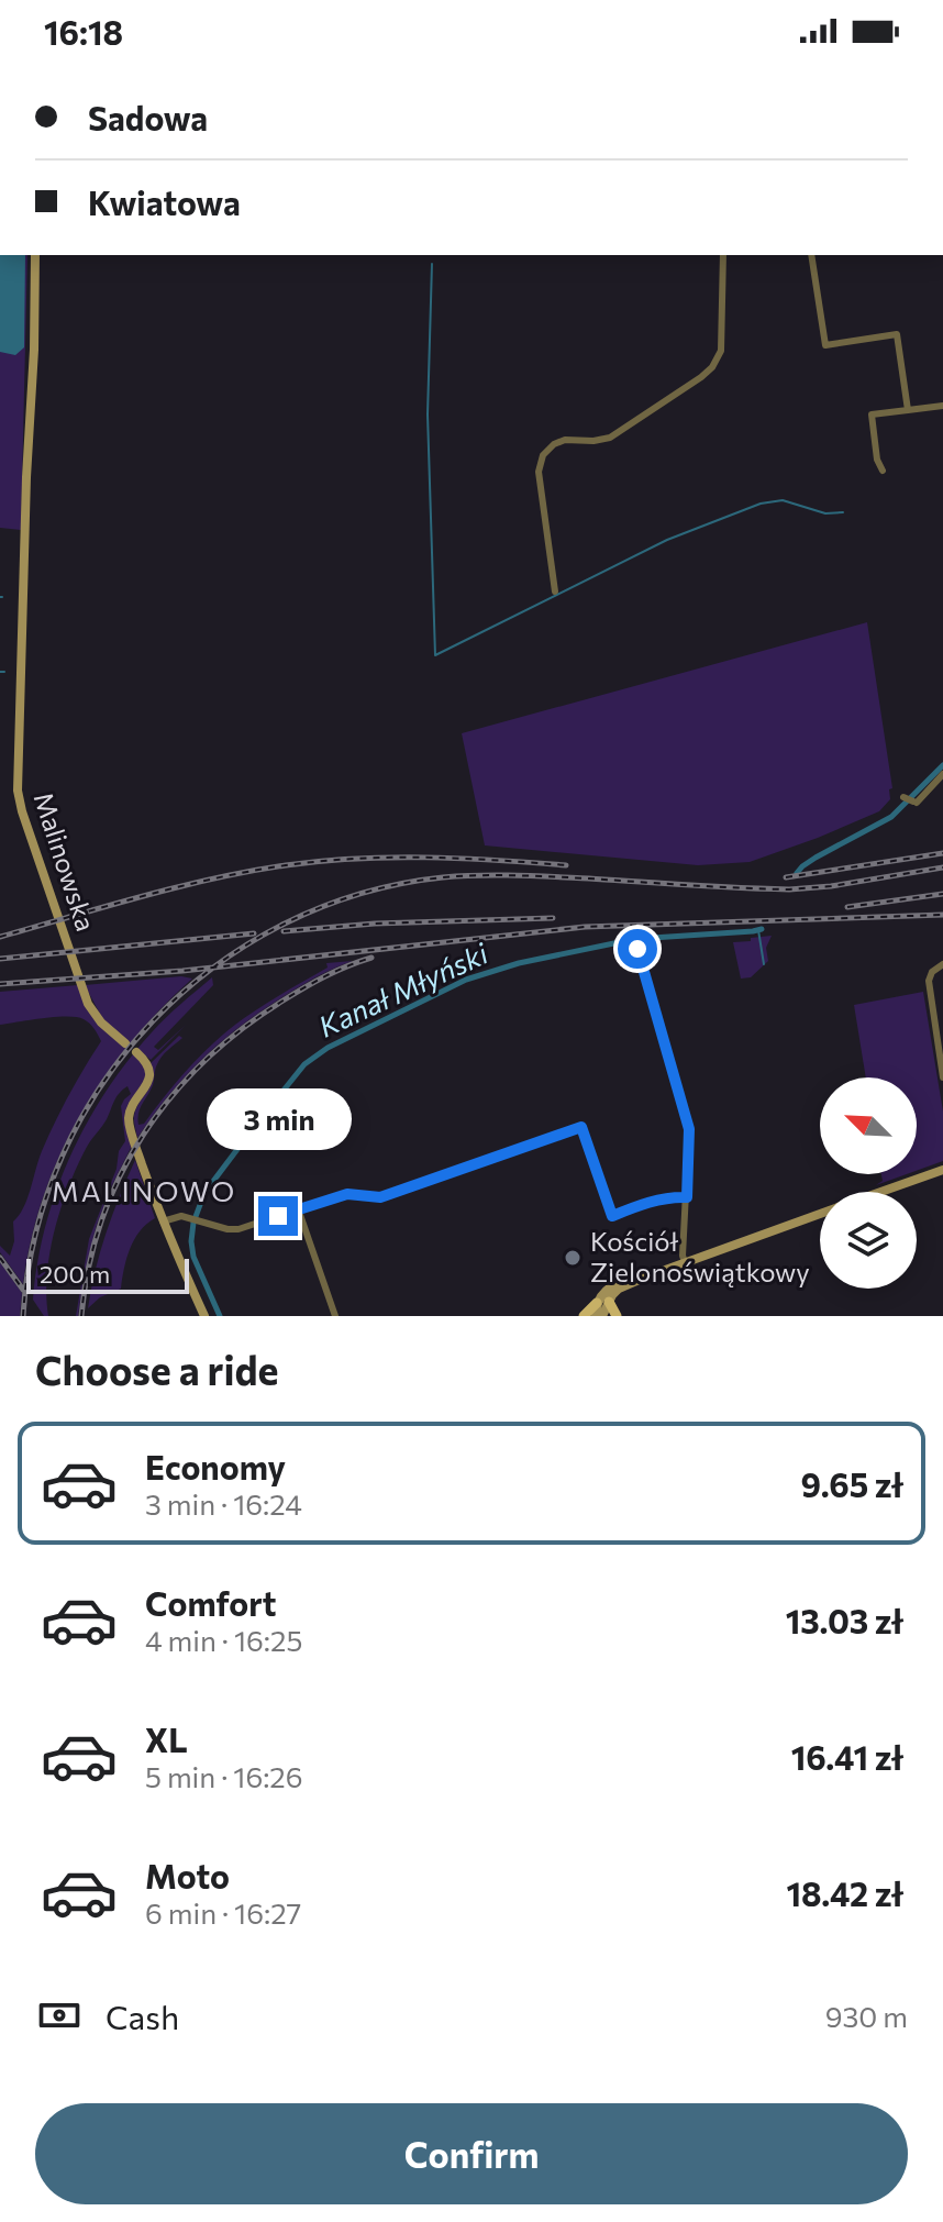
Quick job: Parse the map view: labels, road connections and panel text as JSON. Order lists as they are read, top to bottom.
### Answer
{
  "streets": {
    "street": ["Malinowska"]
  },
  "districts": ["MALINOWO"],
  "water": ["Kanał Młyński"],
  "places": ["Kościół Zielonoświątkowy"],
  "scale_bar": "200 m",
  "north": "top left",
  "page": {
    "status": "16:18",
    "banner": ["Sadowa", "Kwiatowa"],
    "bubble": "3 min",
    "scale": "200 m",
    "heading": "Choose a ride",
    "list": [
      {
        "name": "Economy",
        "note": "3 min · 16:24",
        "value": "9.65 zł"
      },
      {
        "name": "Comfort",
        "note": "4 min · 16:25",
        "value": "13.03 zł"
      },
      {
        "name": "XL",
        "note": "5 min · 16:26",
        "value": "16.41 zł"
      },
      {
        "name": "Moto",
        "note": "6 min · 16:27",
        "value": "18.42 zł"
      }
    ],
    "pay": ["Cash", "930 m"],
    "buttons": "Confirm"
  }
}
